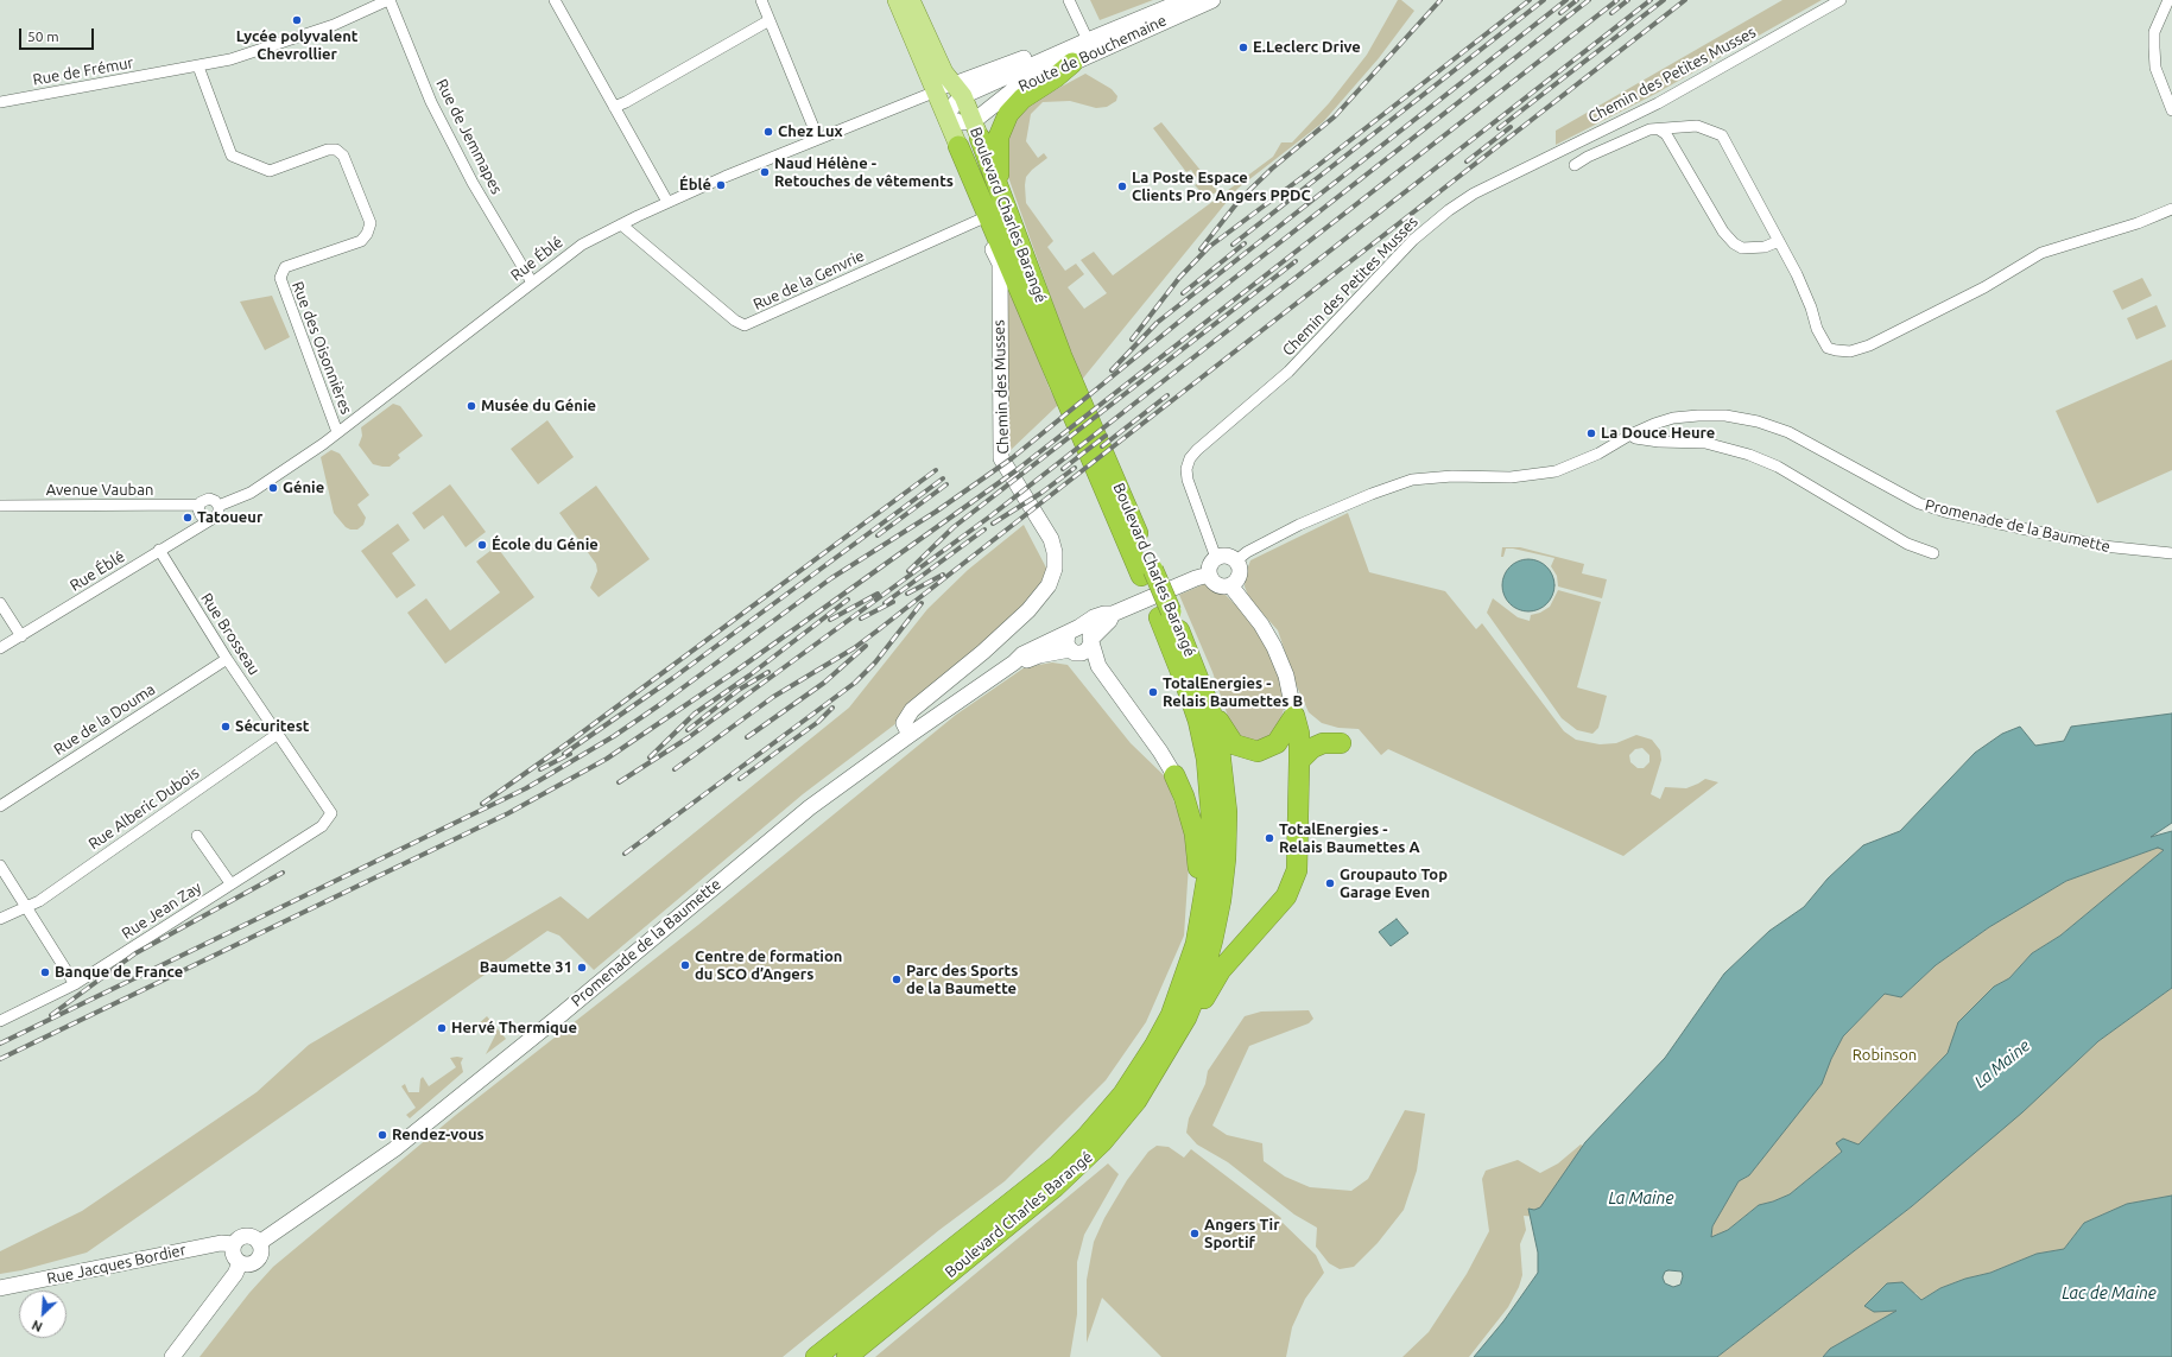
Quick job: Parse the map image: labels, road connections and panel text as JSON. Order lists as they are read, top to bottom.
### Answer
{
  "streets": {
    "highway": ["Boulevard Charles Barangé"],
    "street": [
      "Route de Bouchemaine",
      "Rue de Frémur",
      "Chemin des Petites Musses",
      "Rue de Jemmapes",
      "Rue Éblé",
      "Rue de la Genvrie",
      "Rue des Oisonnières",
      "Chemin des Musses",
      "Avenue Vauban",
      "Promenade de la Baumette",
      "Rue Brosseau",
      "Rue de la Douma",
      "Rue Alberic Dubois",
      "Rue Jean Zay",
      "Rue Jacques Bordier"
    ]
  },
  "crossings": [
    ["Route de Bouchemaine", "Boulevard Charles Barangé"],
    ["Route de Bouchemaine", "Rue Éblé"],
    ["Rue de Frémur", "Rue de Jemmapes"],
    ["Rue de Frémur", "Rue des Oisonnières"],
    ["Chemin des Petites Musses", "Promenade de la Baumette"],
    ["Rue de Jemmapes", "Rue Éblé"],
    ["Boulevard Charles Barangé", "Rue Éblé"],
    ["Boulevard Charles Barangé", "Rue de la Genvrie"],
    ["Boulevard Charles Barangé", "Chemin des Musses"],
    ["Rue Éblé", "Rue de la Genvrie"],
    ["Rue Éblé", "Rue des Oisonnières"],
    ["Rue Éblé", "Avenue Vauban"],
    ["Rue Éblé", "Rue Brosseau"],
    ["Rue de la Genvrie", "Chemin des Musses"],
    ["Chemin des Musses", "Promenade de la Baumette"],
    ["Promenade de la Baumette", "Rue Jacques Bordier"],
    ["Rue Brosseau", "Rue de la Douma"],
    ["Rue Brosseau", "Rue Alberic Dubois"],
    ["Rue Brosseau", "Rue Jean Zay"]
  ],
  "water": ["La Maine", "Lac de Maine"],
  "parks": ["Robinson"],
  "places": [
    "Lycée polyvalent Chevrollier",
    "E.Leclerc Drive",
    "Chez Lux",
    "Naud Hélène - Retouches de vêtements",
    "Éblé",
    "La Poste Espace Clients Pro Angers PPDC",
    "Musée du Génie",
    "La Douce Heure",
    "Génie",
    "Tatoueur",
    "École du Génie",
    "TotalEnergies - Relais Baumettes B",
    "Sécuritest",
    "TotalEnergies - Relais Baumettes A",
    "Groupauto Top Garage Even",
    "Centre de formation du SCO d’Angers",
    "Baumette 31",
    "Banque de France",
    "Parc des Sports de la Baumette",
    "Hervé Thermique",
    "Rendez-vous",
    "Angers Tir Sportif"
  ],
  "scale_bar": "50 m",
  "north": "bottom left"
}
